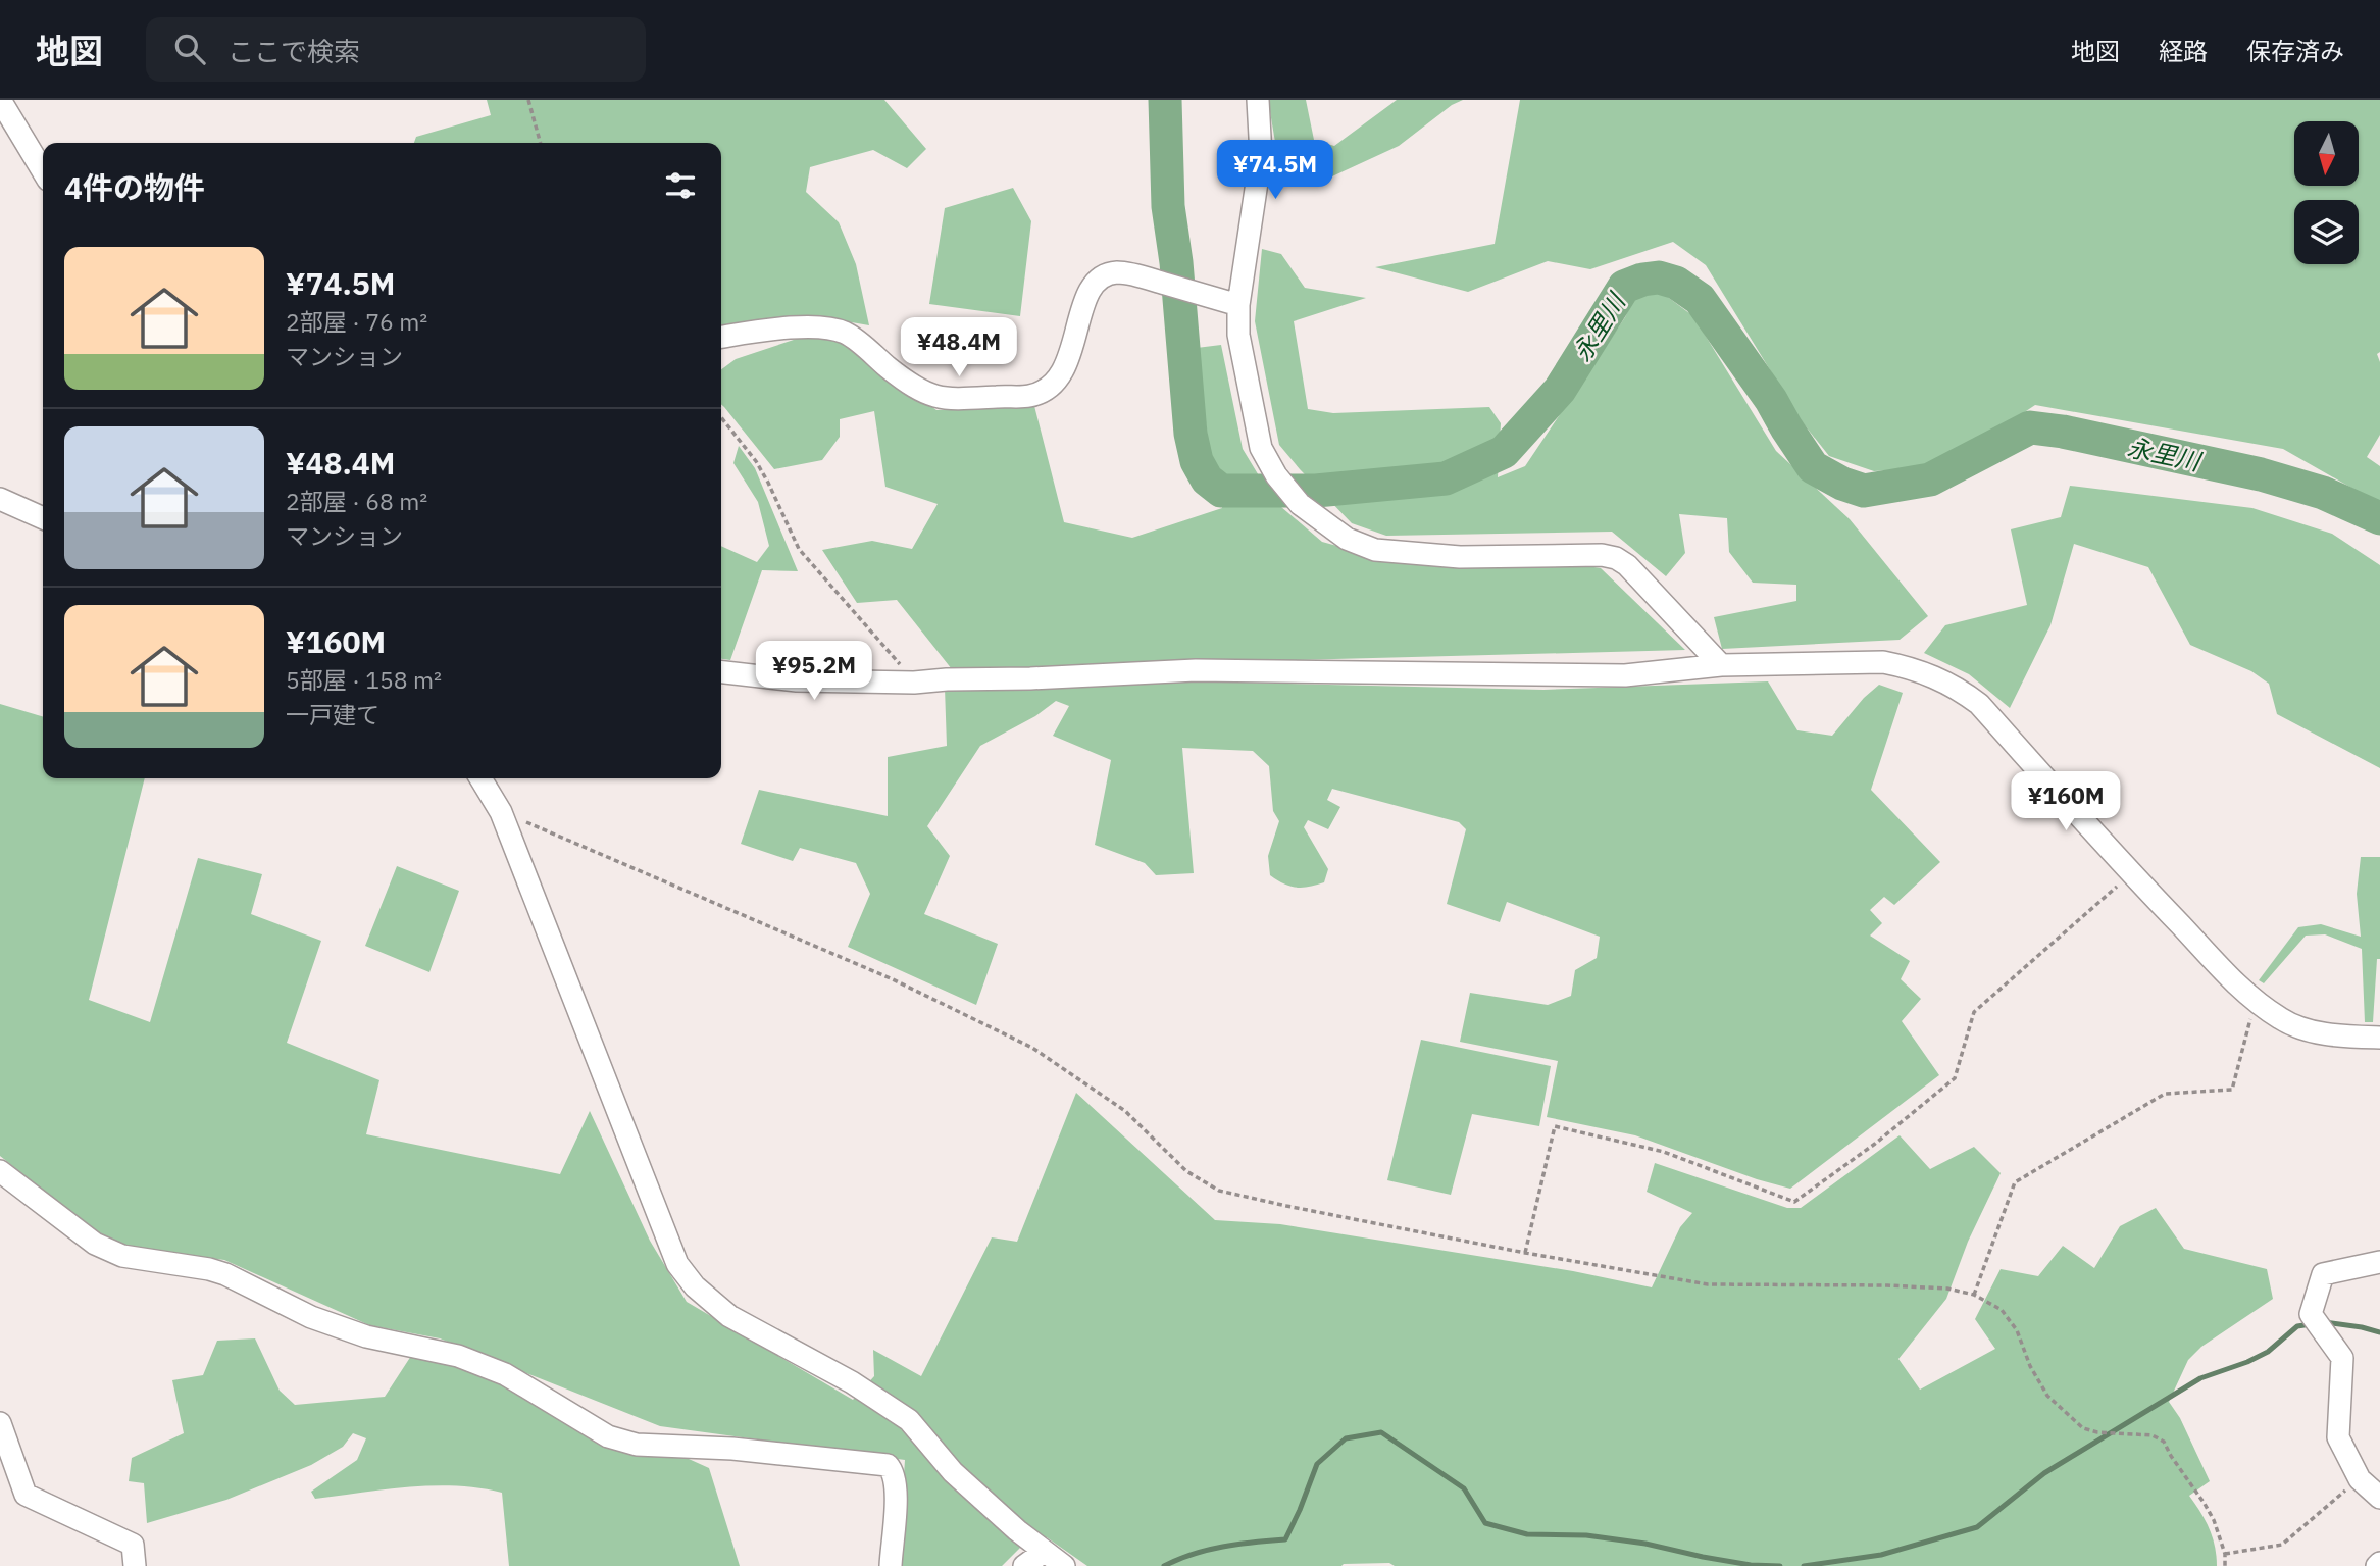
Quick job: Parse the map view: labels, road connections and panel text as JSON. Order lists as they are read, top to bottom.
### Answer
{
  "water": ["永里川"],
  "north": "bottom",
  "page": {
    "header": "地図",
    "search": "ここで検索",
    "nav": ["地図", "経路", "保存済み"],
    "price": [
      "¥74.5M",
      "¥48.4M",
      "¥95.2M",
      "¥160M"
    ],
    "heading": "4件の物件",
    "list": [
      {
        "name": "¥74.5M",
        "note": "2部屋 · 76 m² · マンション"
      },
      {
        "name": "¥48.4M",
        "note": "2部屋 · 68 m² · マンション"
      },
      {
        "name": "¥160M",
        "note": "5部屋 · 158 m² · 一戸建て"
      }
    ]
  }
}
